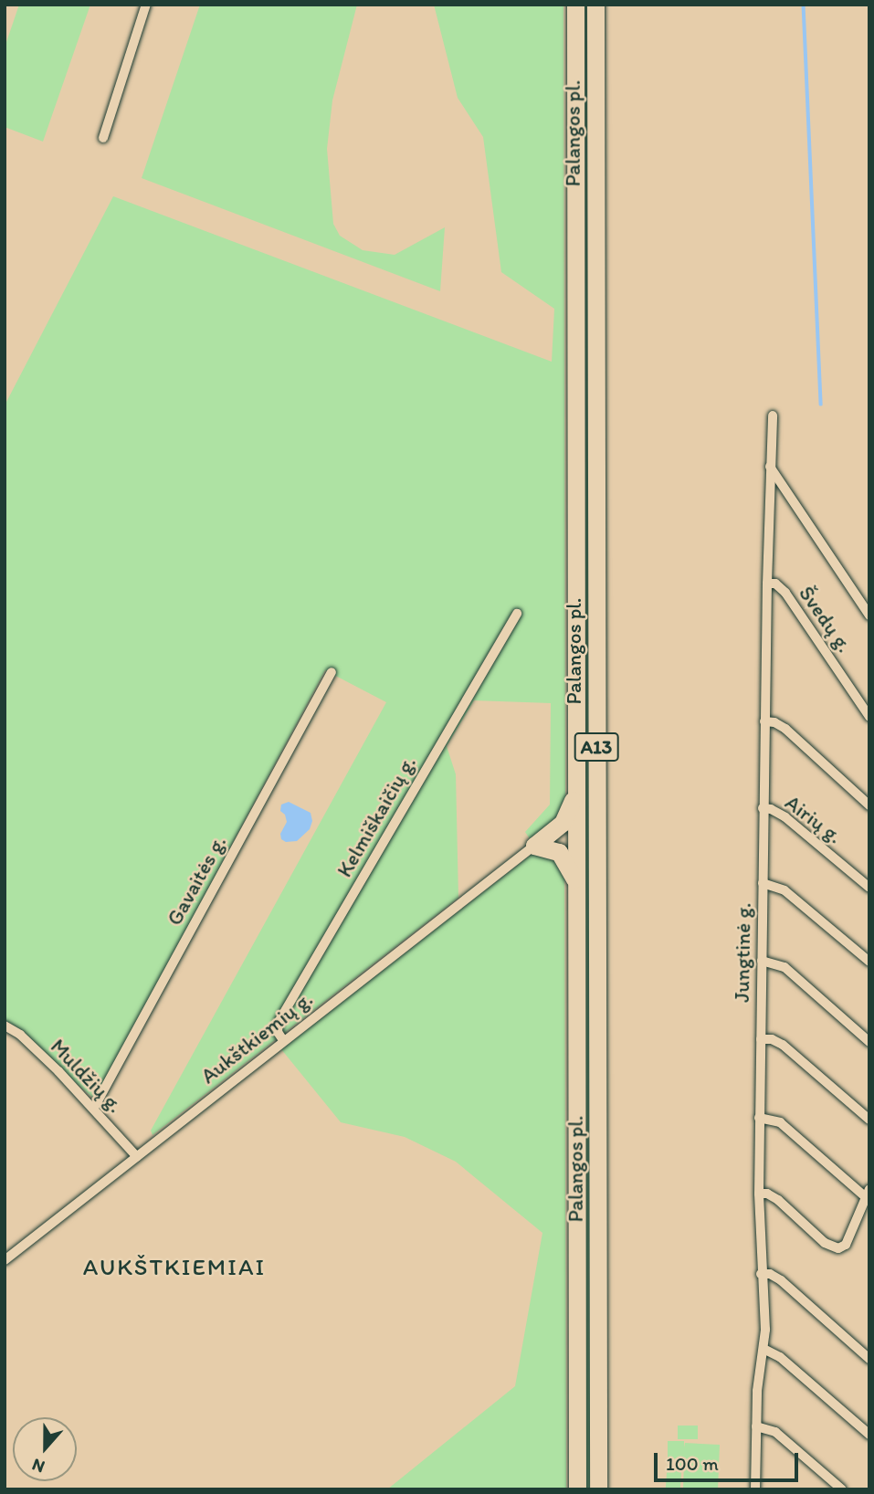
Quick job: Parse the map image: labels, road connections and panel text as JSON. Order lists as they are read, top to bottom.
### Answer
{
  "streets": {
    "highway": ["Palangos pl.", "A13"],
    "street": [
      "Švedų g.",
      "Kelmiškaičių g.",
      "Airių g.",
      "Gavaitės g.",
      "Jungtinė g.",
      "Aukštkiemių g.",
      "Muldžių g."
    ]
  },
  "crossings": [
    ["Švedų g.", "Jungtinė g."],
    ["Kelmiškaičių g.", "Aukštkiemių g."],
    ["Airių g.", "Jungtinė g."],
    ["Gavaitės g.", "Muldžių g."],
    ["Aukštkiemių g.", "Muldžių g."]
  ],
  "districts": ["AUKŠTKIEMIAI"],
  "scale_bar": "100 m",
  "north": "bottom"
}
